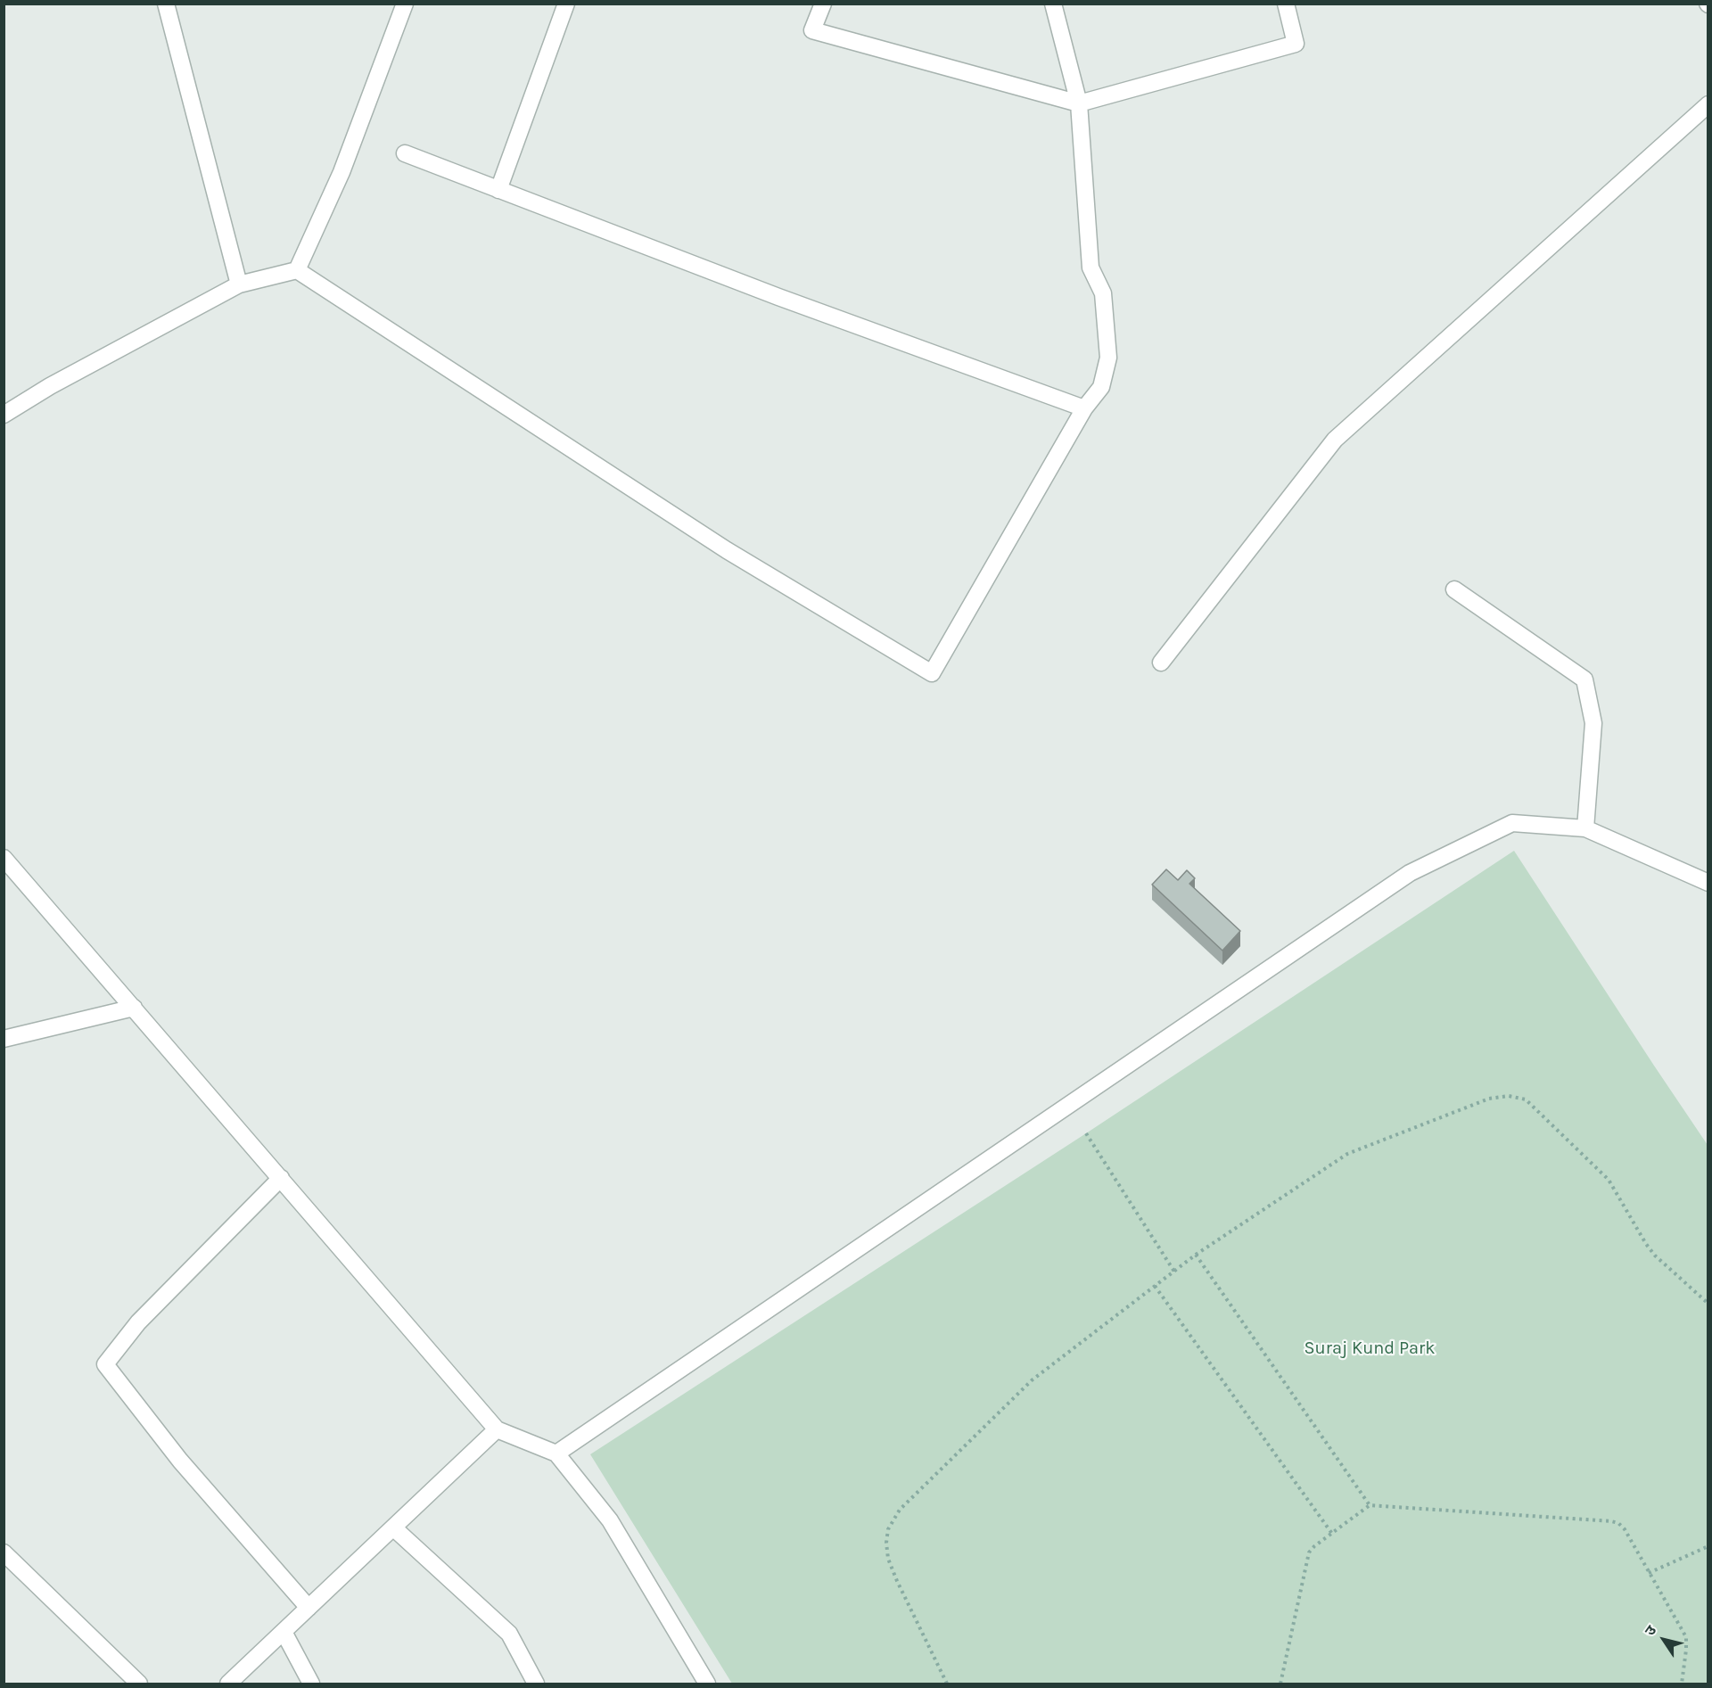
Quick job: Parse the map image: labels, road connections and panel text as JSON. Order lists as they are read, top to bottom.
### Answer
{
  "parks": ["Suraj Kund Park"],
  "north": "top left"
}
